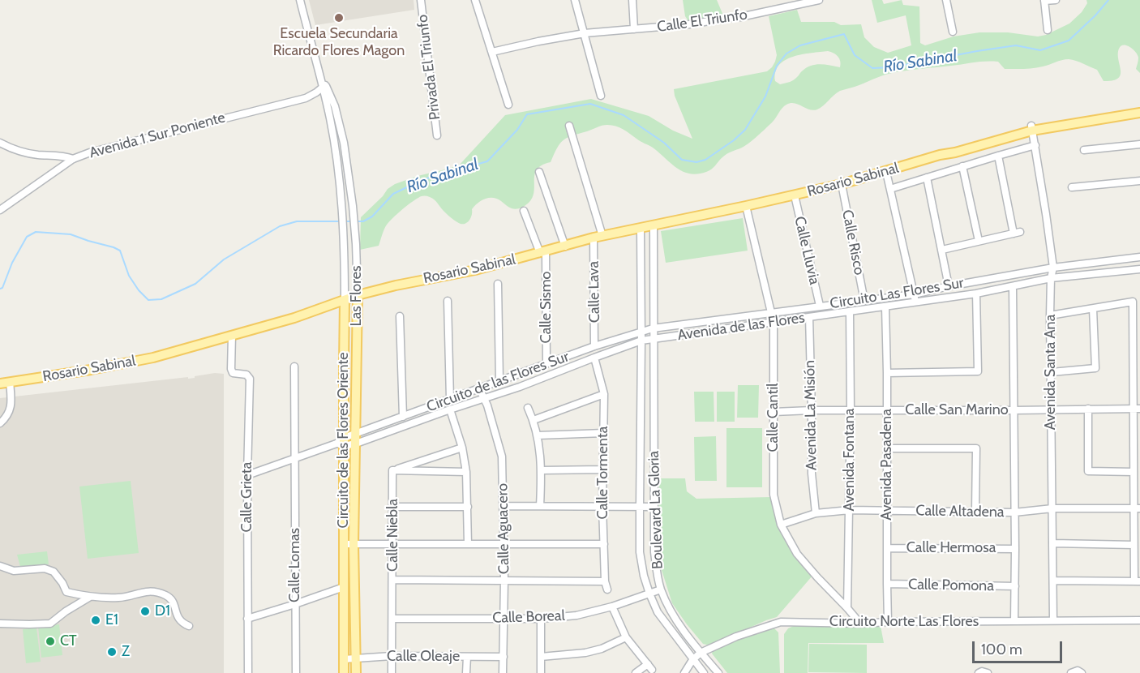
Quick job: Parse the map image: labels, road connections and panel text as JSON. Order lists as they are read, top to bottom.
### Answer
{
  "streets": {
    "main road": ["Rosario Sabinal", "Las Flores", "Circuito de las Flores Oriente"],
    "street": [
      "Calle El Triunfo",
      "Privada El Triunfo",
      "Avenida 1 Sur Poniente",
      "Calle Risco",
      "Calle Lluvia",
      "Calle Lava",
      "Circuito Las Flores Sur",
      "Calle Sismo",
      "Avenida de las Flores",
      "Avenida Santa Ana",
      "Circuito de las Flores Sur",
      "Calle San Marino",
      "Avenida La Misión",
      "Calle Cantil",
      "Avenida Fontana",
      "Avenida Pasadena",
      "Calle Tormenta",
      "Calle Grieta",
      "Boulevard La Gloria",
      "Calle Altadena",
      "Calle Aguacero",
      "Calle Niebla",
      "Calle Hermosa",
      "Calle Lomas",
      "Calle Pomona",
      "Calle Boreal",
      "Circuito Norte Las Flores",
      "Calle Oleaje"
    ]
  },
  "crossings": [
    ["Avenida 1 Sur Poniente", "Circuito de las Flores Oriente"],
    ["Rosario Sabinal", "Calle Risco"],
    ["Rosario Sabinal", "Calle Lluvia"],
    ["Rosario Sabinal", "Calle Lava"],
    ["Rosario Sabinal", "Las Flores"],
    ["Rosario Sabinal", "Calle Sismo"],
    ["Rosario Sabinal", "Avenida Santa Ana"],
    ["Rosario Sabinal", "Calle Cantil"],
    ["Rosario Sabinal", "Circuito de las Flores Oriente"],
    ["Rosario Sabinal", "Calle Grieta"],
    ["Rosario Sabinal", "Boulevard La Gloria"],
    ["Calle Risco", "Circuito Las Flores Sur"],
    ["Calle Lluvia", "Circuito Las Flores Sur"],
    ["Calle Lava", "Circuito de las Flores Sur"],
    ["Circuito Las Flores Sur", "Avenida de las Flores"],
    ["Circuito Las Flores Sur", "Avenida Santa Ana"],
    ["Circuito Las Flores Sur", "Circuito de las Flores Sur"],
    ["Circuito Las Flores Sur", "Calle Cantil"],
    ["Circuito Las Flores Sur", "Boulevard La Gloria"],
    ["Las Flores", "Circuito de las Flores Sur"],
    ["Las Flores", "Calle Oleaje"],
    ["Calle Sismo", "Circuito de las Flores Sur"],
    ["Avenida de las Flores", "Avenida La Misión"],
    ["Avenida de las Flores", "Calle Cantil"],
    ["Avenida de las Flores", "Avenida Fontana"],
    ["Avenida de las Flores", "Avenida Pasadena"],
    ["Avenida de las Flores", "Boulevard La Gloria"],
    ["Avenida Santa Ana", "Calle San Marino"],
    ["Avenida Santa Ana", "Calle Altadena"],
    ["Avenida Santa Ana", "Circuito Norte Las Flores"],
    ["Circuito de las Flores Sur", "Boulevard La Gloria"],
    ["Circuito de las Flores Sur", "Calle Aguacero"],
    ["Calle San Marino", "Avenida La Misión"],
    ["Calle San Marino", "Calle Cantil"],
    ["Calle San Marino", "Avenida Fontana"],
    ["Calle San Marino", "Avenida Pasadena"],
    ["Avenida La Misión", "Calle Altadena"],
    ["Calle Cantil", "Avenida Fontana"],
    ["Calle Cantil", "Calle Altadena"],
    ["Calle Cantil", "Circuito Norte Las Flores"],
    ["Circuito de las Flores Oriente", "Calle Oleaje"],
    ["Avenida Fontana", "Calle Altadena"],
    ["Avenida Pasadena", "Calle Altadena"],
    ["Avenida Pasadena", "Calle Hermosa"],
    ["Avenida Pasadena", "Calle Pomona"],
    ["Avenida Pasadena", "Circuito Norte Las Flores"],
    ["Boulevard La Gloria", "Calle Boreal"],
    ["Boulevard La Gloria", "Circuito Norte Las Flores"],
    ["Calle Aguacero", "Calle Boreal"],
    ["Calle Aguacero", "Calle Oleaje"],
    ["Calle Niebla", "Calle Boreal"],
    ["Calle Niebla", "Calle Oleaje"]
  ],
  "water": ["Río Sabinal"],
  "places": [
    "Escuela Secundaria Ricardo Flores Magon",
    "D1",
    "E1",
    "CT",
    "Z"
  ],
  "scale_bar": "100 m"
}
